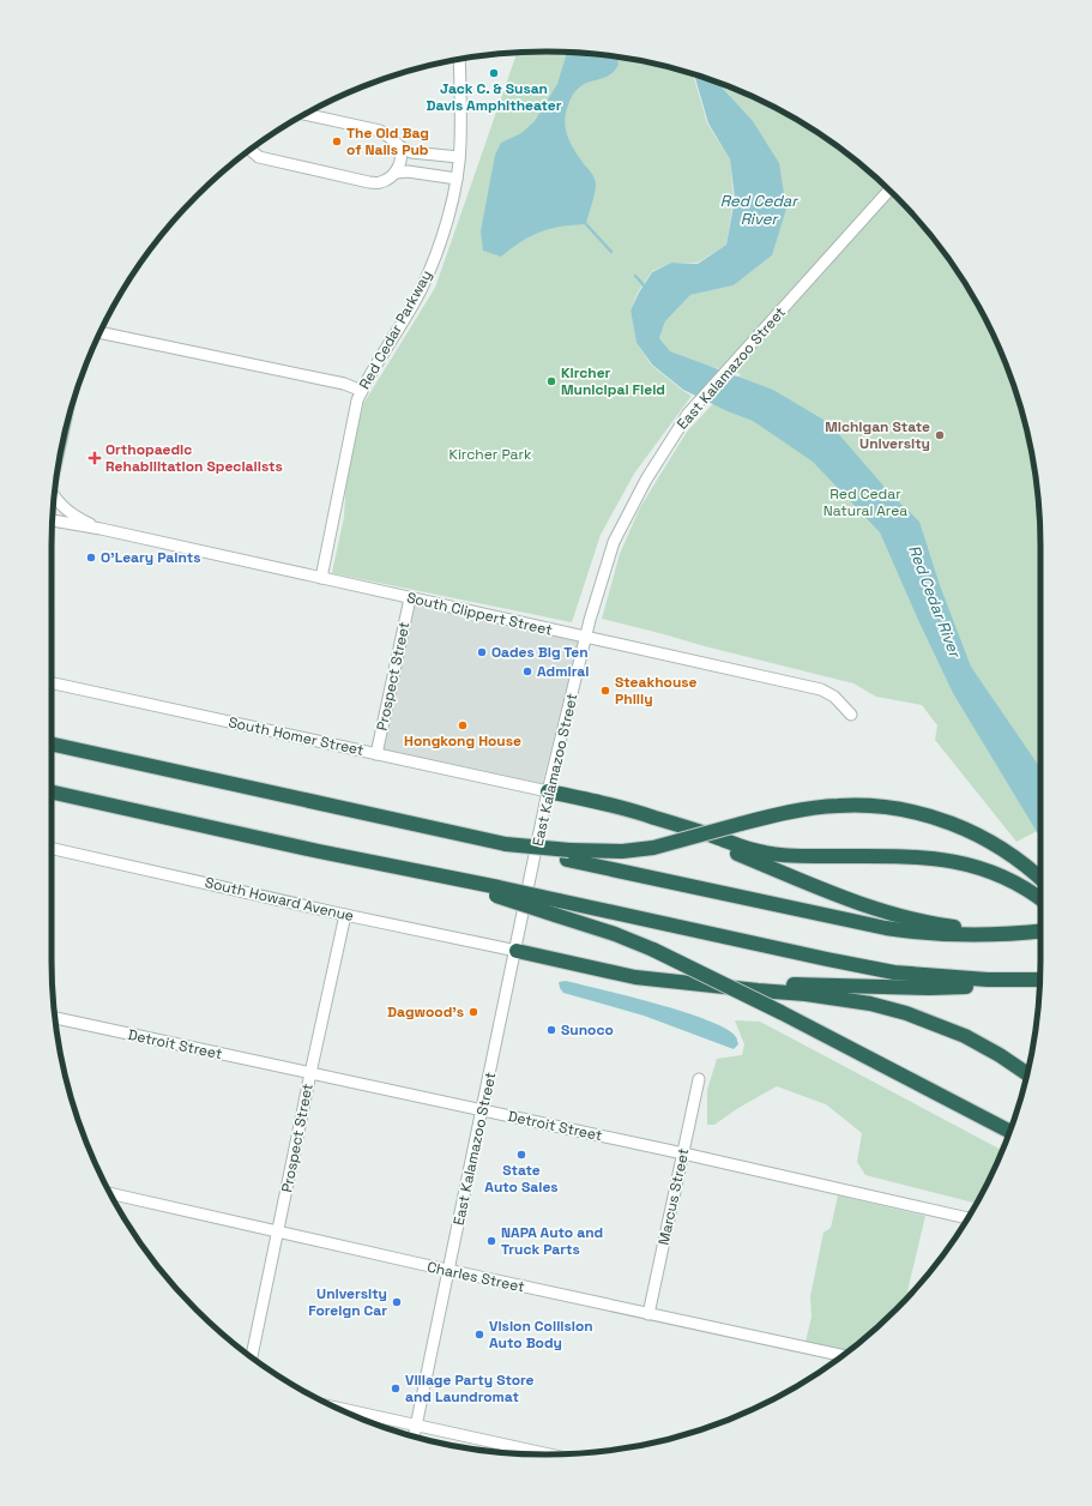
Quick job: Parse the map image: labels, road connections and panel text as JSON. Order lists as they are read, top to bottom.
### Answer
{
  "streets": {
    "street": [
      "Red Cedar Parkway",
      "East Kalamazoo Street",
      "South Clippert Street",
      "Prospect Street",
      "South Homer Street",
      "South Howard Avenue",
      "Detroit Street",
      "Marcus Street",
      "Charles Street"
    ]
  },
  "crossings": [
    ["Red Cedar Parkway", "South Clippert Street"],
    ["East Kalamazoo Street", "South Clippert Street"],
    ["East Kalamazoo Street", "South Homer Street"],
    ["East Kalamazoo Street", "South Howard Avenue"],
    ["East Kalamazoo Street", "Detroit Street"],
    ["East Kalamazoo Street", "Charles Street"],
    ["South Clippert Street", "Prospect Street"],
    ["Prospect Street", "South Homer Street"],
    ["Prospect Street", "South Howard Avenue"],
    ["Prospect Street", "Detroit Street"],
    ["Prospect Street", "Charles Street"],
    ["Detroit Street", "Marcus Street"],
    ["Marcus Street", "Charles Street"]
  ],
  "water": ["Red Cedar River"],
  "parks": ["Kircher Park", "Red Cedar Natural Area"],
  "places": {
    "other": [
      "Jack C. & Susan Davis Amphitheater",
      "The Old Bag of Nails Pub",
      "Kircher Municipal Field",
      "Michigan State University",
      "O'Leary Paints",
      "Oades Big Ten",
      "Admiral",
      "Steakhouse Philly",
      "Hongkong House",
      "Dagwood's",
      "Sunoco",
      "State Auto Sales",
      "NAPA Auto and Truck Parts",
      "University Foreign Car",
      "Vision Collision Auto Body",
      "Village Party Store and Laundromat"
    ],
    "health": ["Orthopaedic Rehabilitation Specialists"]
  }
}
